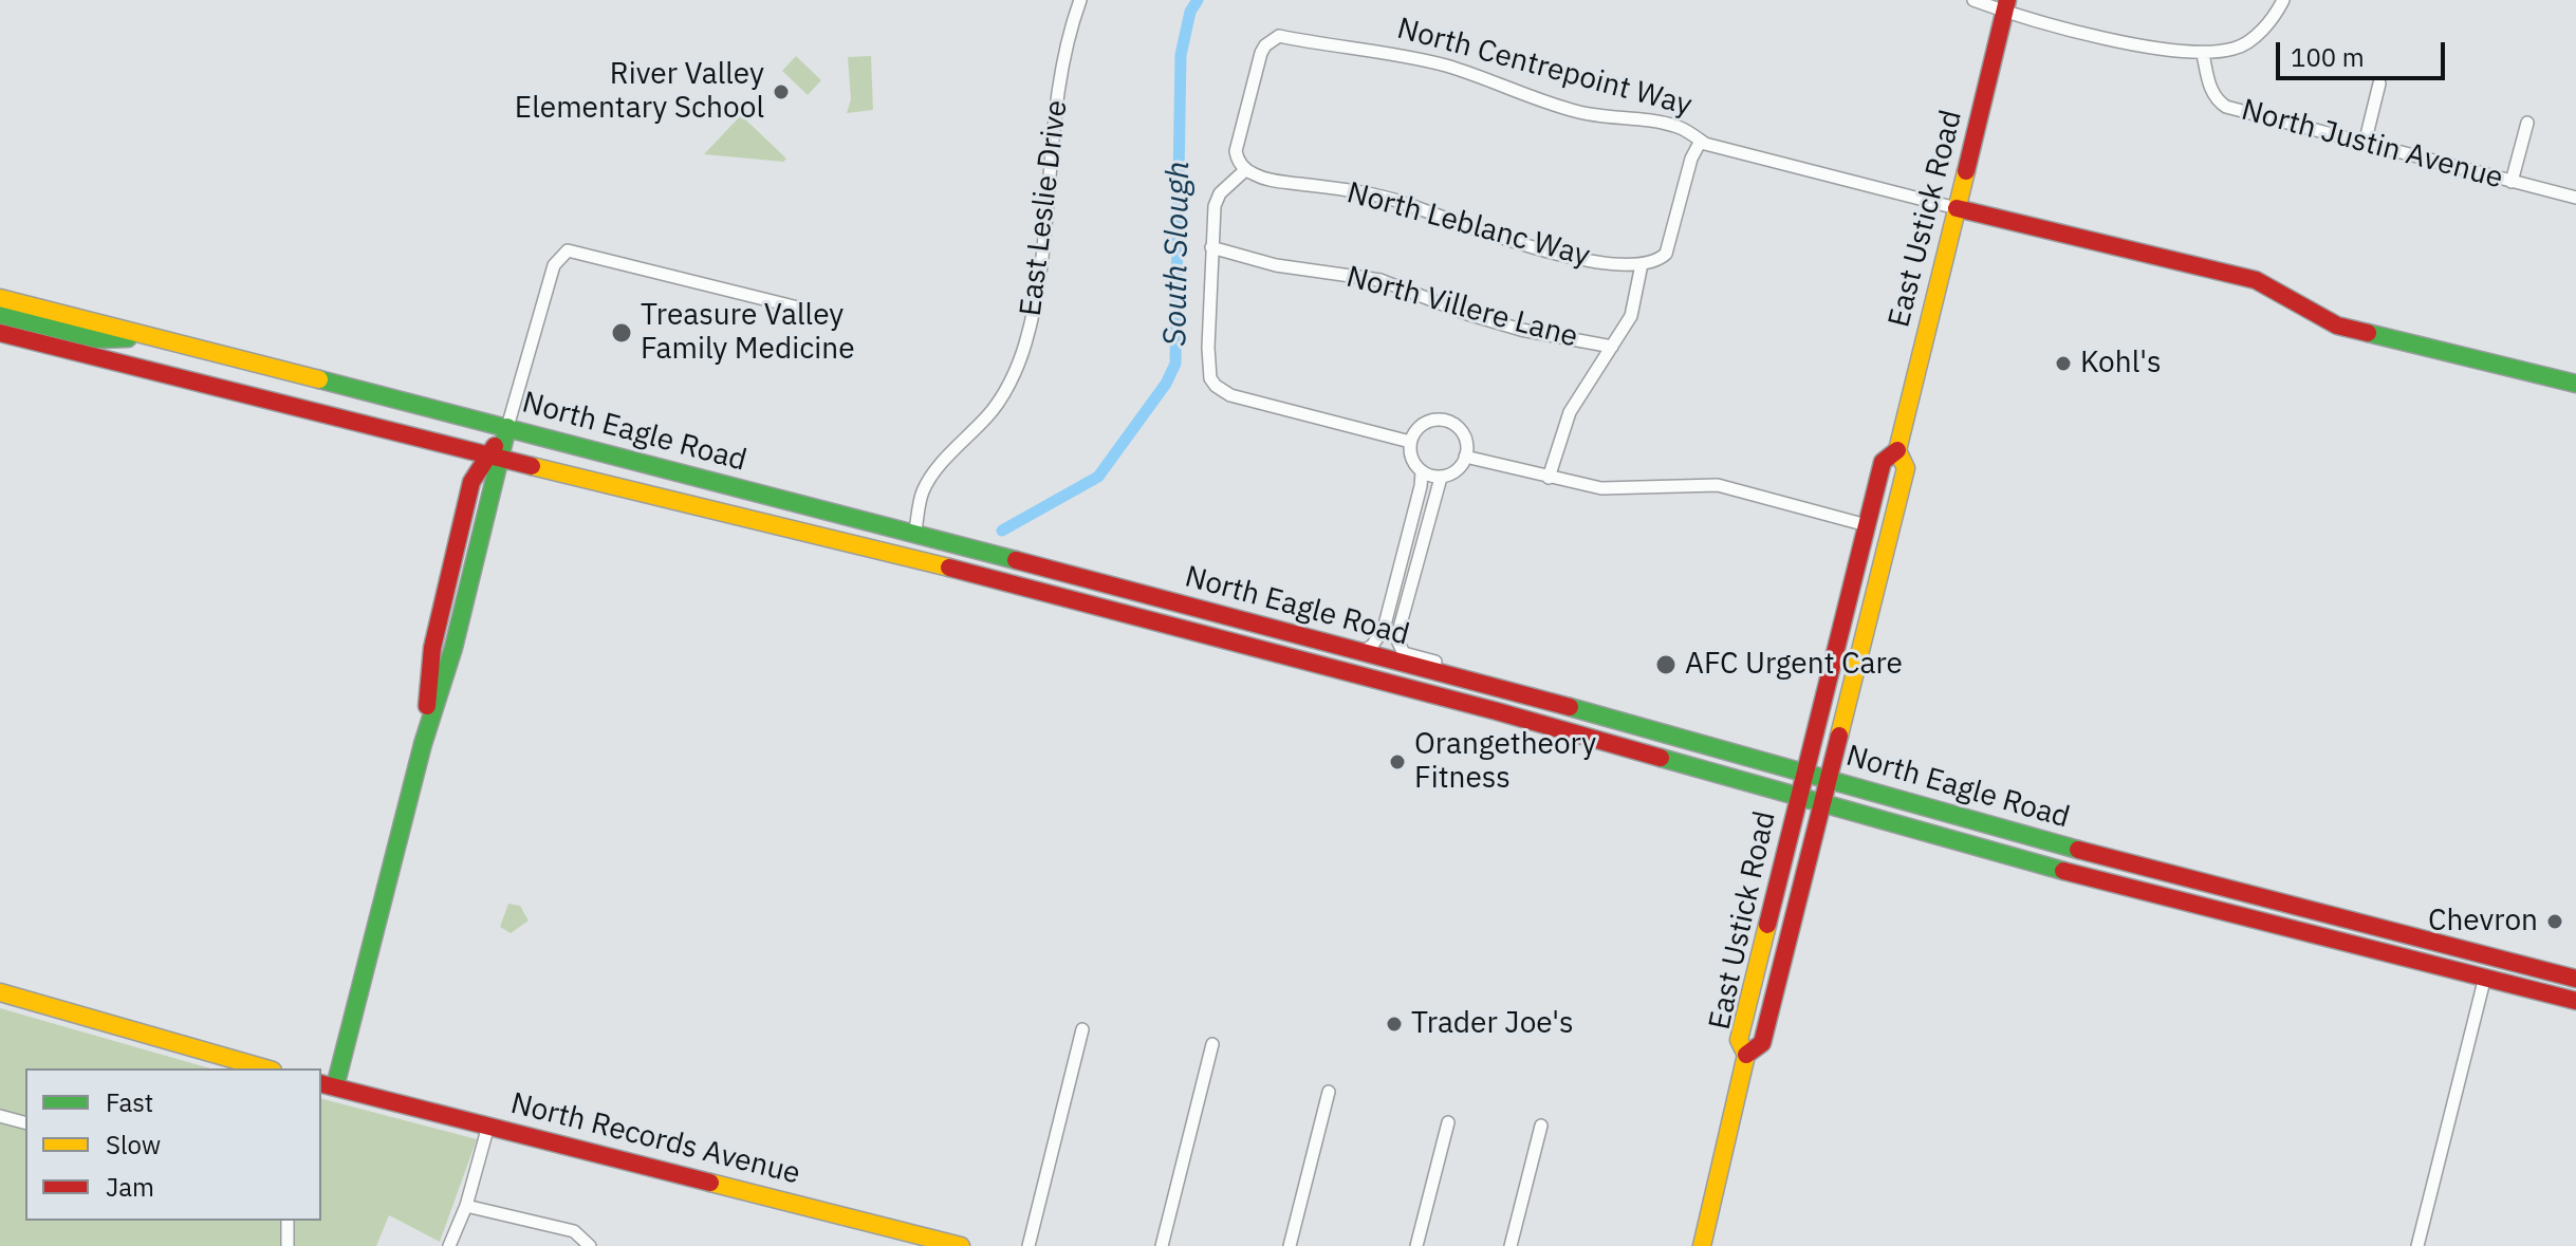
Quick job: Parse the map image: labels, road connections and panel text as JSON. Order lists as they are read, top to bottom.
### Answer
{
  "streets": {
    "main road": [
      "North Centrepoint Way",
      "East Ustick Road",
      "North Eagle Road",
      "North Records Avenue"
    ],
    "street": [
      "North Justin Avenue",
      "East Leslie Drive",
      "North Leblanc Way",
      "North Villere Lane"
    ]
  },
  "crossings": [
    ["North Centrepoint Way", "East Ustick Road"],
    ["North Centrepoint Way", "North Leblanc Way"],
    ["East Leslie Drive", "North Eagle Road"],
    ["East Ustick Road", "North Eagle Road"]
  ],
  "water": ["South Slough"],
  "places": [
    "River Valley Elementary School",
    "Treasure Valley Family Medicine",
    "Kohl's",
    "AFC Urgent Care",
    "Orangetheory Fitness",
    "Chevron",
    "Trader Joe's"
  ],
  "legend": ["Fast", "Slow", "Jam"],
  "scale_bar": "100 m"
}
